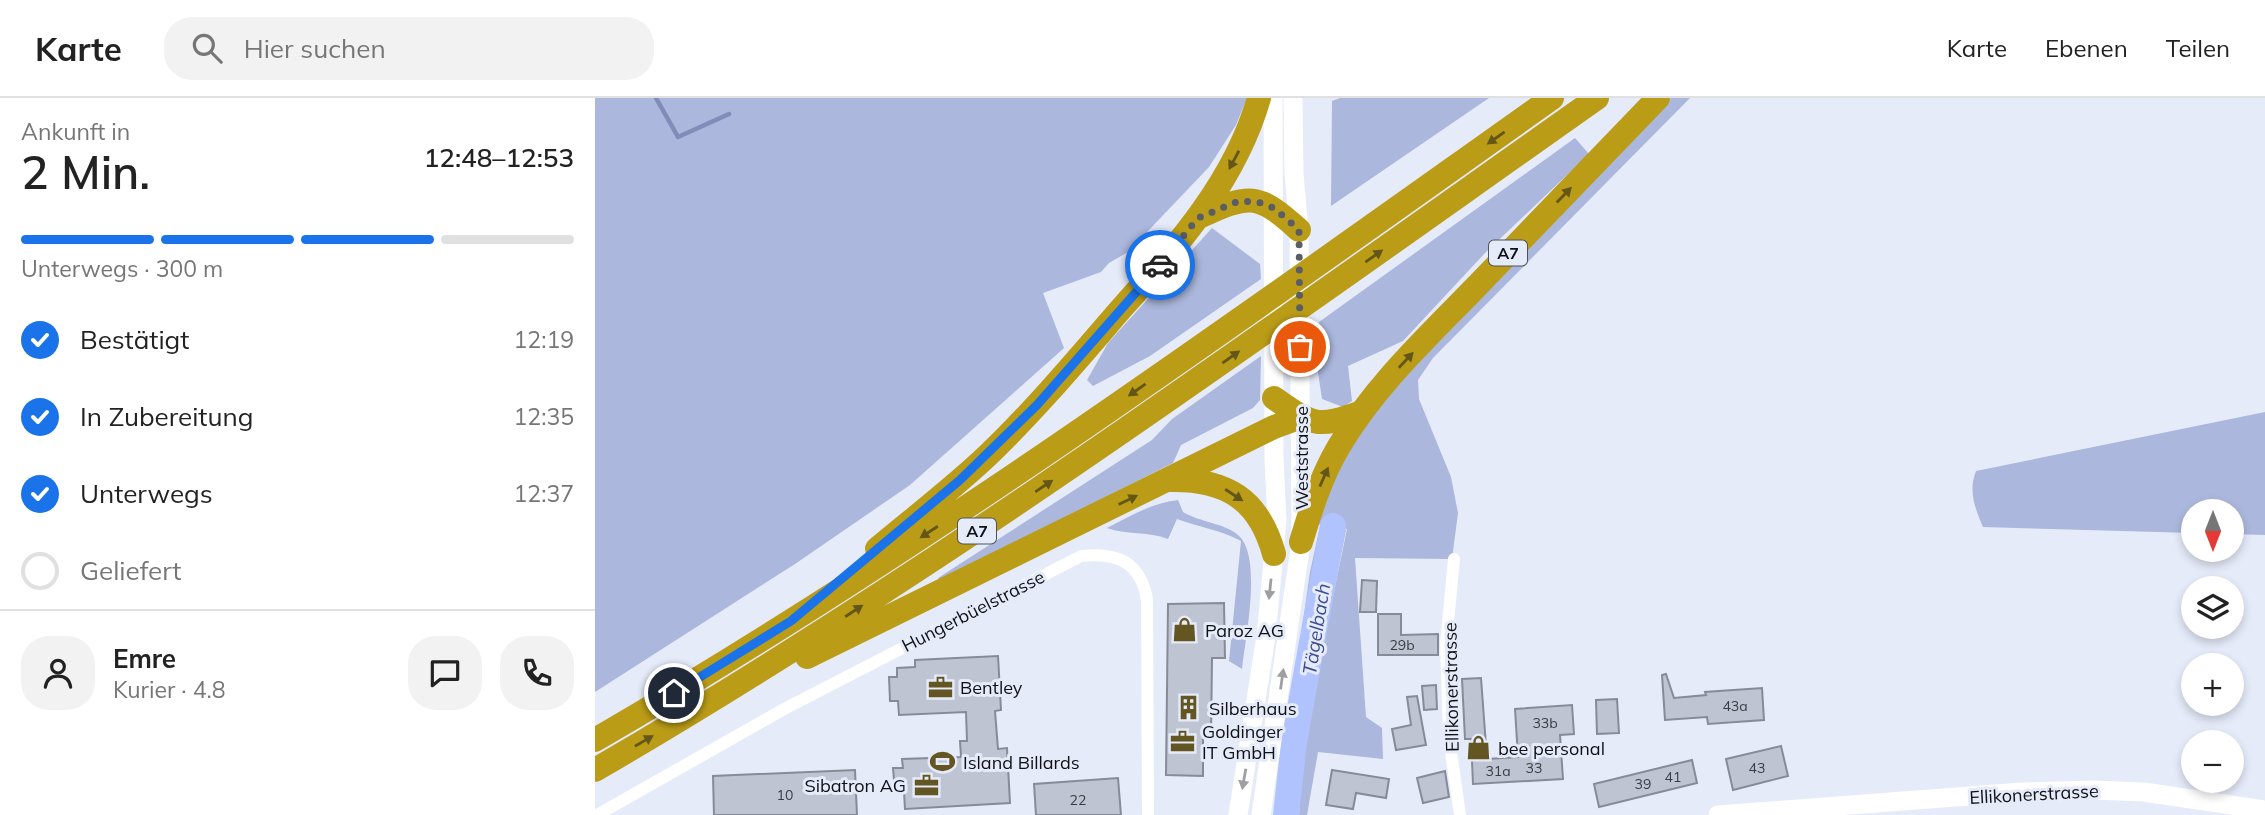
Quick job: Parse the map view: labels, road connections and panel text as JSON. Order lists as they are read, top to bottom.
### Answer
{
  "streets": {
    "highway": ["A7"],
    "main road": ["Weststrasse", "Ellikonerstrasse"],
    "street": ["Hungerbüelstrasse"]
  },
  "crossings": [
    ["A7", "Weststrasse"]
  ],
  "water": ["Tägelbach"],
  "places": {
    "shop": ["Paroz AG", "bee personal"],
    "office": ["Bentley", "Goldinger IT GmbH", "Sibatron AG"],
    "building": ["Silberhaus"],
    "sports": ["Island Billards"]
  },
  "house_numbers": [
    "29b",
    "43a",
    "33b",
    "33",
    "43",
    "31a",
    "41",
    "39",
    "10",
    "22"
  ],
  "north": "bottom",
  "page": {
    "header": "Karte",
    "search": "Hier suchen",
    "nav": ["Karte", "Ebenen", "Teilen"],
    "heading": ["2 Min.", "Ankunft in", "12:48–12:53"],
    "panel": ["Emre", "Kurier · 4.8"],
    "bar": "Unterwegs · 300 m",
    "list": [
      ["Bestätigt", "12:19"],
      ["In Zubereitung", "12:35"],
      ["Unterwegs", "12:37"],
      "Geliefert"
    ],
    "map_buttons": ["+", "−"]
  }
}
